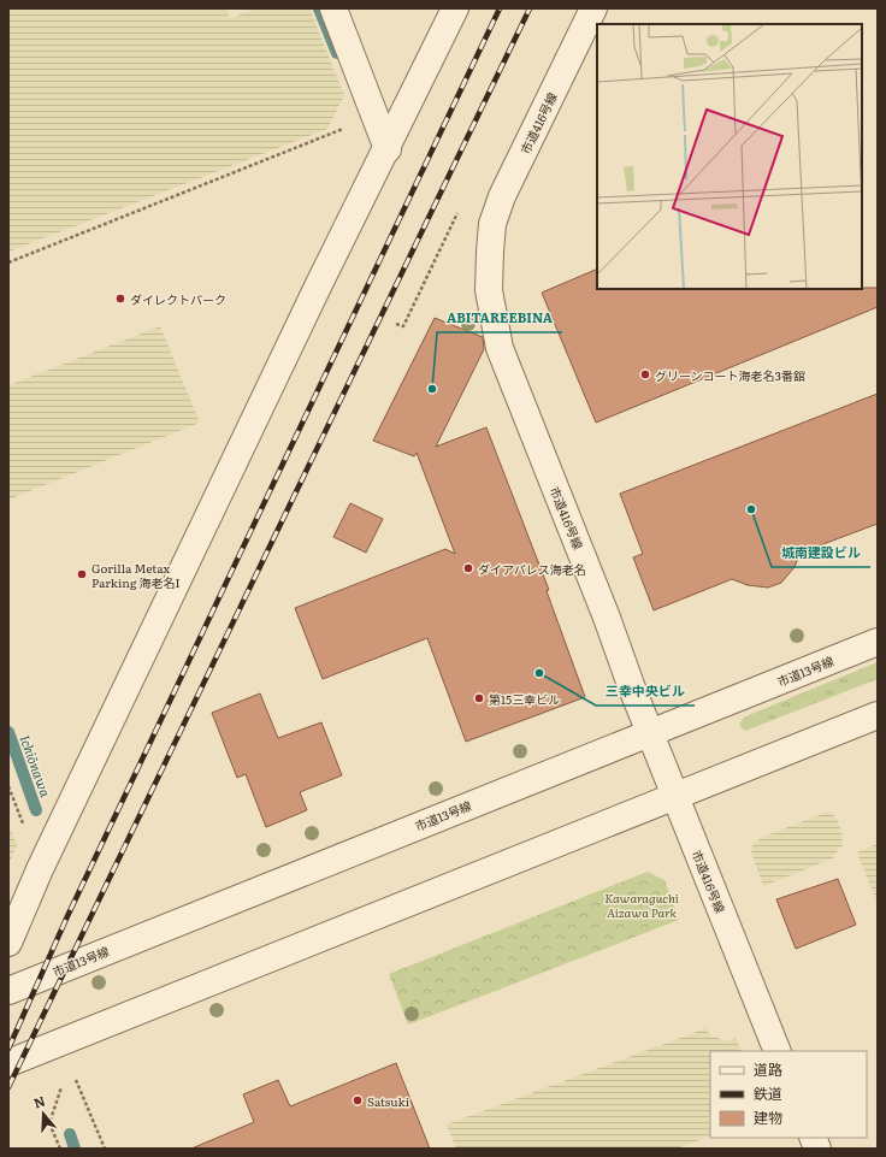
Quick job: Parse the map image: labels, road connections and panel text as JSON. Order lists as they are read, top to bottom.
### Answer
{
  "streets": {
    "street": ["市道416号線", "市道13号線"]
  },
  "crossings": [
    ["市道416号線", "市道13号線"]
  ],
  "water": ["Ichiōnawa"],
  "parks": ["Kawaraguchi Aizawa Park"],
  "places": [
    "ダイレクトパーク",
    "グリーンコート海老名3番舘",
    "ABITAREEBINA",
    "城南建設ビル",
    "ダイアパレス海老名",
    "Gorilla Metax Parking 海老名I",
    "三幸中央ビル",
    "第15三幸ビル",
    "Satsuki"
  ],
  "legend": ["道路", "鉄道", "建物"],
  "north": "top"
}
